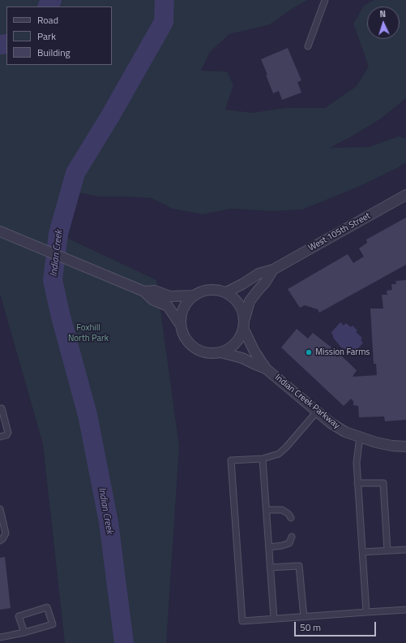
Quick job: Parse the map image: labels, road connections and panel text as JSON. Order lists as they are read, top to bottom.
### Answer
{
  "streets": {
    "street": ["West 105th Street", "Indian Creek Parkway"]
  },
  "crossings": [
    ["West 105th Street", "Indian Creek Parkway"]
  ],
  "water": ["Indian Creek"],
  "parks": ["Foxhill North Park"],
  "places": ["Mission Farms"],
  "legend": ["Road", "Park", "Building"],
  "scale_bar": "50 m",
  "north": "top"
}
